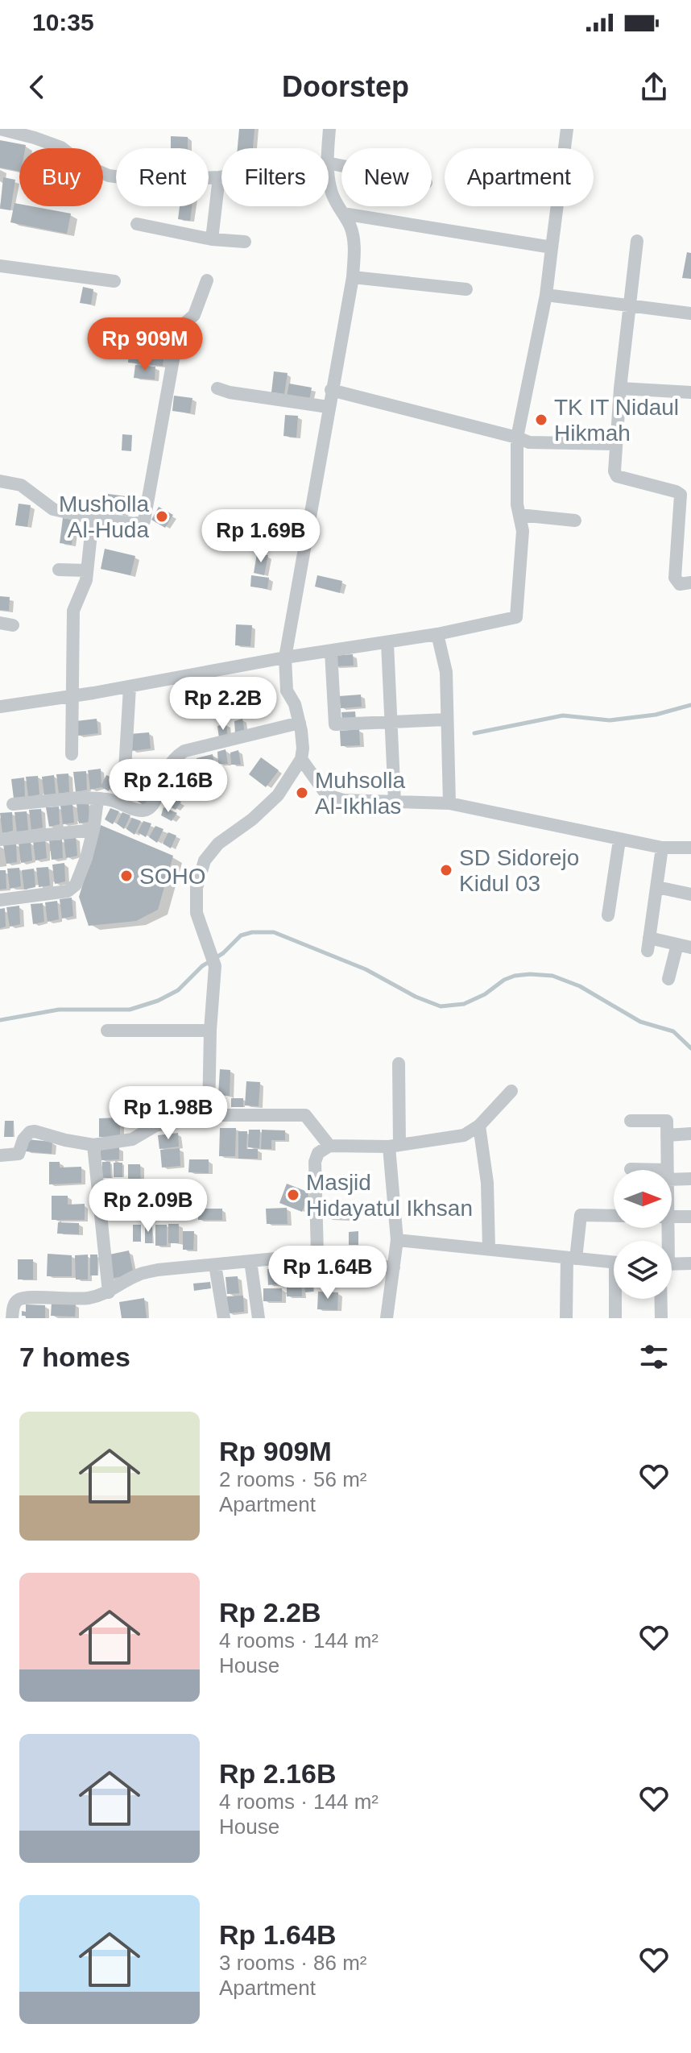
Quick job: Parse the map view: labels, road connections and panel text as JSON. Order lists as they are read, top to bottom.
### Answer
{
  "places": [
    "TK IT Nidaul Hikmah",
    "Musholla Al-Huda",
    "Muhsolla Al-Ikhlas",
    "SD Sidorejo Kidul 03",
    "SOHO",
    "Masjid Hidayatul Ikhsan"
  ],
  "north": "right",
  "page": {
    "status": "10:35",
    "header": "Doorstep",
    "chip": [
      "Buy",
      "Rent",
      "Filters",
      "New",
      "Apartment"
    ],
    "price": [
      "Rp 909M",
      "Rp 1.69B",
      "Rp 2.2B",
      "Rp 2.16B",
      "Rp 1.98B",
      "Rp 2.09B",
      "Rp 1.64B"
    ],
    "heading": "7 homes",
    "list": [
      {
        "name": "Rp 909M",
        "note": "2 rooms · 56 m² · Apartment"
      },
      {
        "name": "Rp 2.2B",
        "note": "4 rooms · 144 m² · House"
      },
      {
        "name": "Rp 2.16B",
        "note": "4 rooms · 144 m² · House"
      },
      {
        "name": "Rp 1.64B",
        "note": "3 rooms · 86 m² · Apartment"
      }
    ]
  }
}
